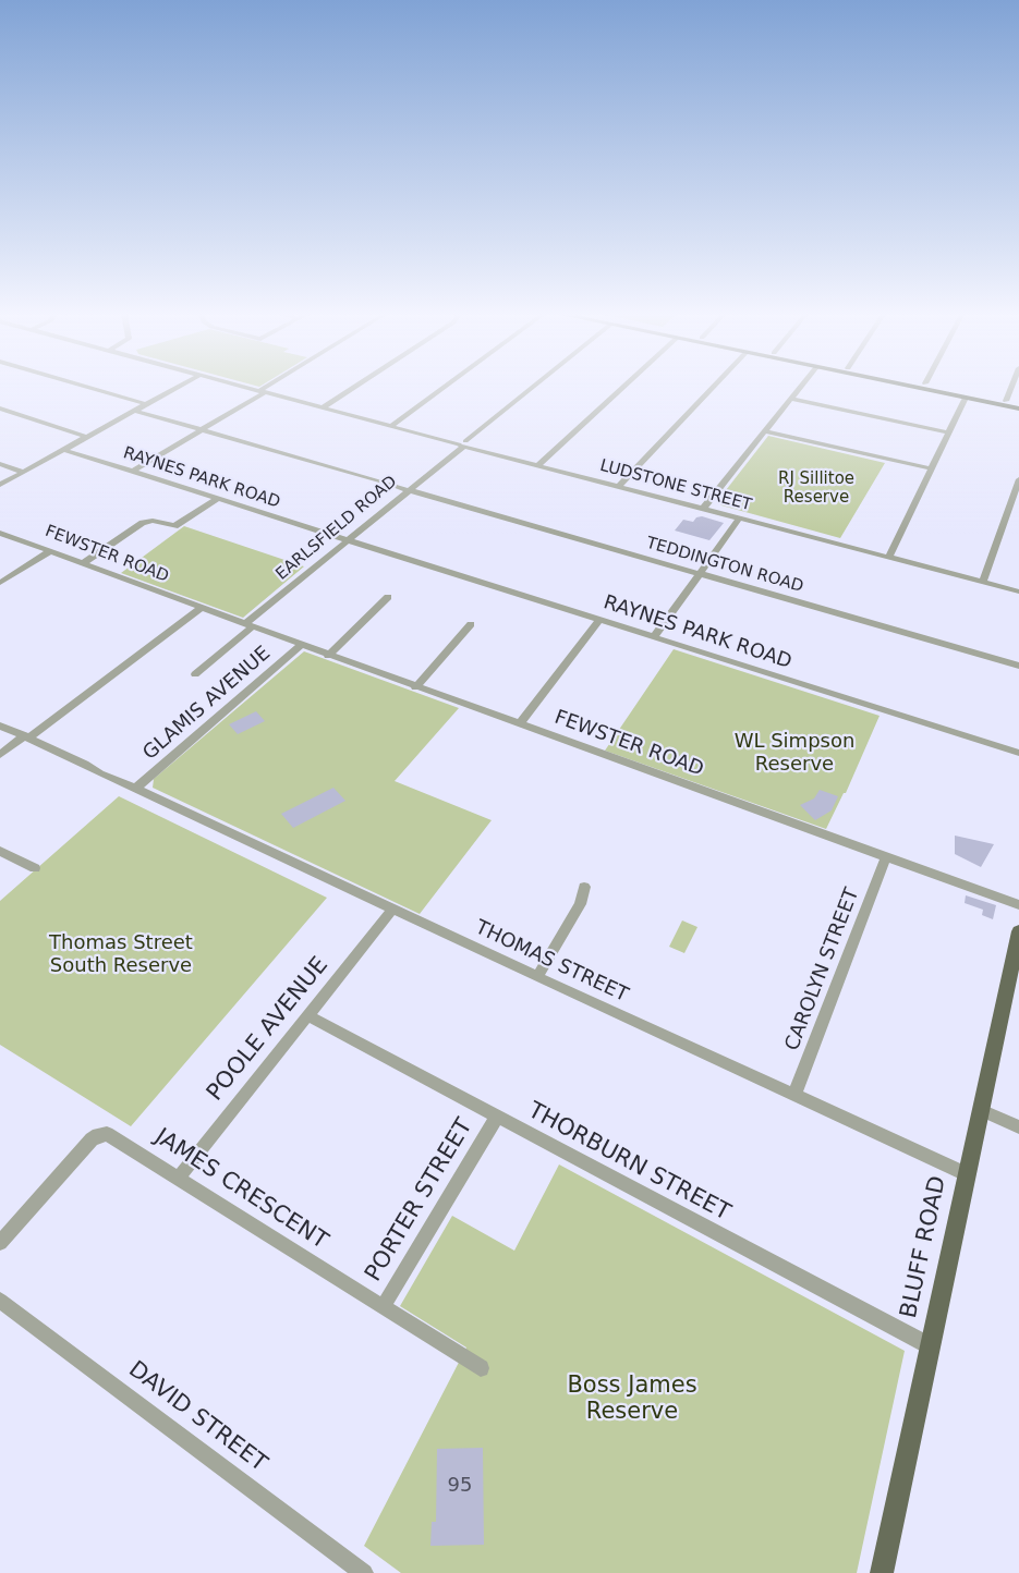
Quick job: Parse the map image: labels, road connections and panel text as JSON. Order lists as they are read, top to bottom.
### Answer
{
  "streets": {
    "main road": ["BLUFF ROAD"],
    "street": [
      "RAYNES PARK ROAD",
      "LUDSTONE STREET",
      "EARLSFIELD ROAD",
      "FEWSTER ROAD",
      "TEDDINGTON ROAD",
      "GLAMIS AVENUE",
      "THOMAS STREET",
      "CAROLYN STREET",
      "POOLE AVENUE",
      "THORBURN STREET",
      "JAMES CRESCENT",
      "PORTER STREET",
      "DAVID STREET"
    ]
  },
  "crossings": [
    ["RAYNES PARK ROAD", "EARLSFIELD ROAD"],
    ["LUDSTONE STREET", "EARLSFIELD ROAD"],
    ["EARLSFIELD ROAD", "FEWSTER ROAD"],
    ["EARLSFIELD ROAD", "TEDDINGTON ROAD"],
    ["FEWSTER ROAD", "GLAMIS AVENUE"],
    ["FEWSTER ROAD", "CAROLYN STREET"],
    ["GLAMIS AVENUE", "THOMAS STREET"],
    ["THOMAS STREET", "CAROLYN STREET"],
    ["THOMAS STREET", "POOLE AVENUE"],
    ["THOMAS STREET", "BLUFF ROAD"],
    ["POOLE AVENUE", "THORBURN STREET"],
    ["POOLE AVENUE", "JAMES CRESCENT"],
    ["THORBURN STREET", "PORTER STREET"],
    ["THORBURN STREET", "BLUFF ROAD"],
    ["JAMES CRESCENT", "PORTER STREET"]
  ],
  "parks": [
    "RJ Sillitoe Reserve",
    "WL Simpson Reserve",
    "Thomas Street South Reserve",
    "Boss James Reserve"
  ],
  "house_numbers": ["95"]
}
